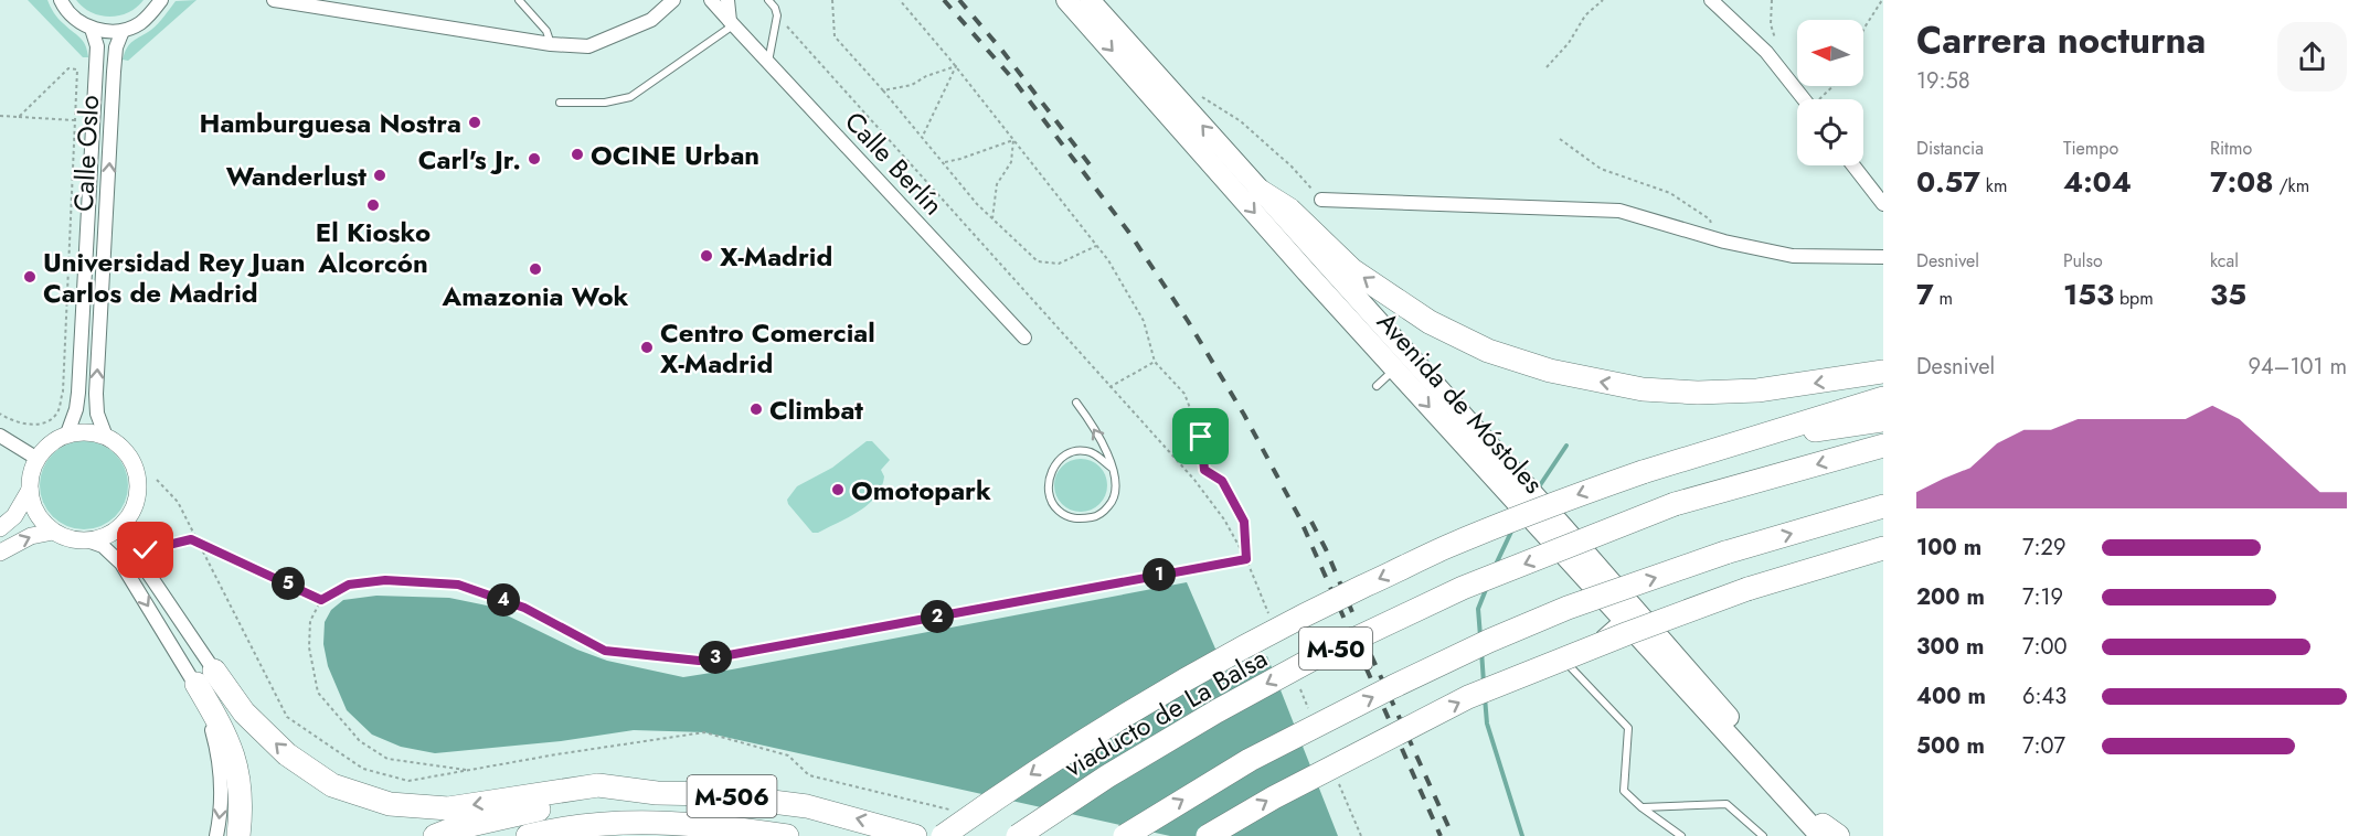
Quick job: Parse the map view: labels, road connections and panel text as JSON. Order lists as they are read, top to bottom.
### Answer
{
  "streets": {
    "highway": ["M-50", "viaducto de La Balsa", "M-506"],
    "main road": ["Avenida de Móstoles"],
    "street": ["Calle Oslo", "Calle Berlín"]
  },
  "places": [
    "Hamburguesa Nostra",
    "OCINE Urban",
    "Carl's Jr.",
    "Wanderlust",
    "El Kiosko Alcorcón",
    "X-Madrid",
    "Amazonia Wok",
    "Universidad Rey Juan Carlos de Madrid",
    "Centro Comercial X-Madrid",
    "Climbat",
    "Omotopark"
  ],
  "north": "left",
  "page": {
    "heading": ["Carrera nocturna", "19:58"],
    "stats": [
      ["Distancia", "0.57 km"],
      ["Tiempo", "4:04"],
      ["Ritmo", "7:08 /km"],
      ["Desnivel", "7 m"],
      ["Pulso", "153 bpm"],
      ["kcal", "35"]
    ],
    "chart": ["Desnivel", "94–101 m"],
    "list": [
      {
        "name": "100 m",
        "note": "7:29"
      },
      {
        "name": "200 m",
        "note": "7:19"
      },
      {
        "name": "300 m",
        "note": "7:00"
      },
      {
        "name": "400 m",
        "note": "6:43"
      },
      {
        "name": "500 m",
        "note": "7:07"
      }
    ],
    "pins": [
      "1",
      "5",
      "4",
      "2",
      "3"
    ]
  }
}
